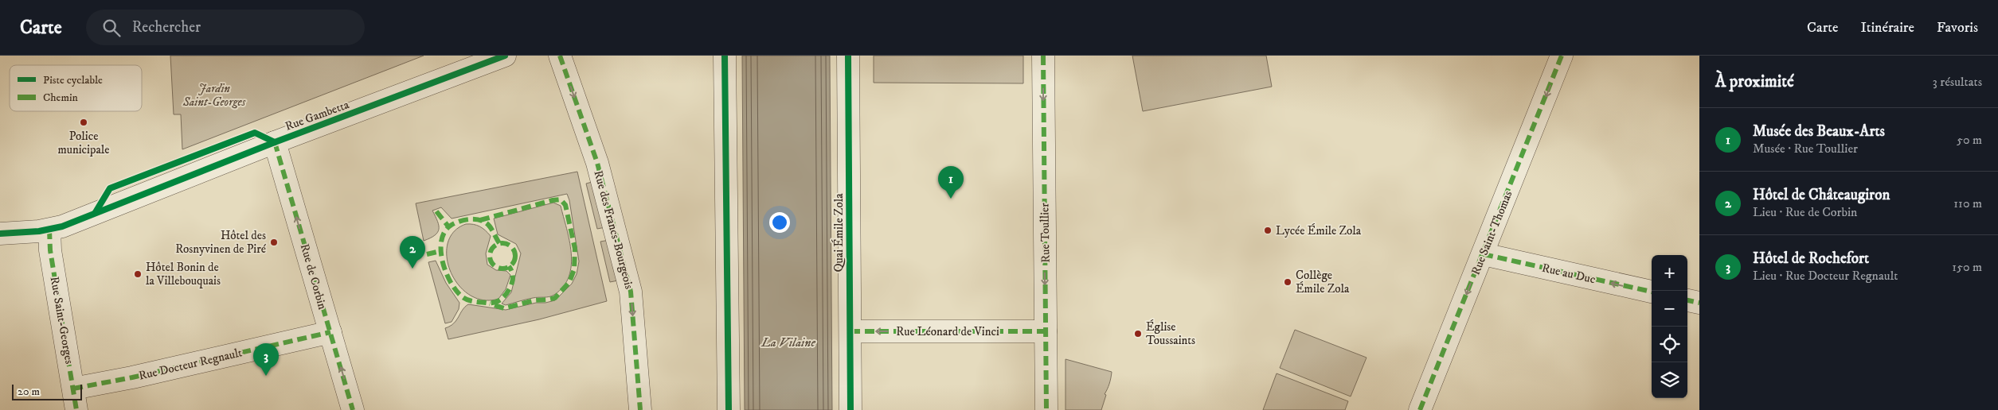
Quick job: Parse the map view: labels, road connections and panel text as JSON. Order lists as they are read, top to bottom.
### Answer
{
  "streets": {
    "street": [
      "Rue Gambetta",
      "Rue des Francs-Bourgeois",
      "Quai Émile Zola",
      "Rue Toullier",
      "Rue Saint-Thomas",
      "Rue au Duc",
      "Rue de Corbin",
      "Rue Saint-Georges",
      "Rue Léonard de Vinci",
      "Rue Docteur Regnault"
    ]
  },
  "crossings": [
    ["Rue Gambetta", "Rue de Corbin"],
    ["Rue Gambetta", "Rue Saint-Georges"],
    ["Quai Émile Zola", "Rue Léonard de Vinci"],
    ["Rue Toullier", "Rue Léonard de Vinci"],
    ["Rue Saint-Thomas", "Rue au Duc"],
    ["Rue de Corbin", "Rue Docteur Regnault"],
    ["Rue Saint-Georges", "Rue Docteur Regnault"]
  ],
  "one_way": [
    "Rue Toullier",
    "Rue Saint-Thomas",
    "Rue au Duc",
    "Rue de Corbin",
    "Rue Léonard de Vinci"
  ],
  "water": ["La Vilaine"],
  "parks": ["Jardin Saint-Georges"],
  "places": [
    "Police municipale",
    "Lycée Émile Zola",
    "Hôtel des Rosnyvinen de Piré",
    "Hôtel Bonin de la Villebouquais",
    "Collège Émile Zola",
    "Église Toussaints"
  ],
  "legend": ["Piste cyclable", "Chemin"],
  "scale_bar": "20 m",
  "page": {
    "header": "Carte",
    "search": "Rechercher",
    "nav": ["Carte", "Itinéraire", "Favoris"],
    "heading": ["À proximité", "3 résultats"],
    "list": [
      {
        "mark": "1",
        "name": "Musée des Beaux-Arts",
        "note": "Musée · Rue Toullier",
        "value": "50 m"
      },
      {
        "mark": "2",
        "name": "Hôtel de Châteaugiron",
        "note": "Lieu · Rue de Corbin",
        "value": "110 m"
      },
      {
        "mark": "3",
        "name": "Hôtel de Rochefort",
        "note": "Lieu · Rue Docteur Regnault",
        "value": "150 m"
      }
    ],
    "pins": ["1", "2", "3"],
    "map_buttons": ["+", "−"],
    "scale": "20 m"
  }
}
